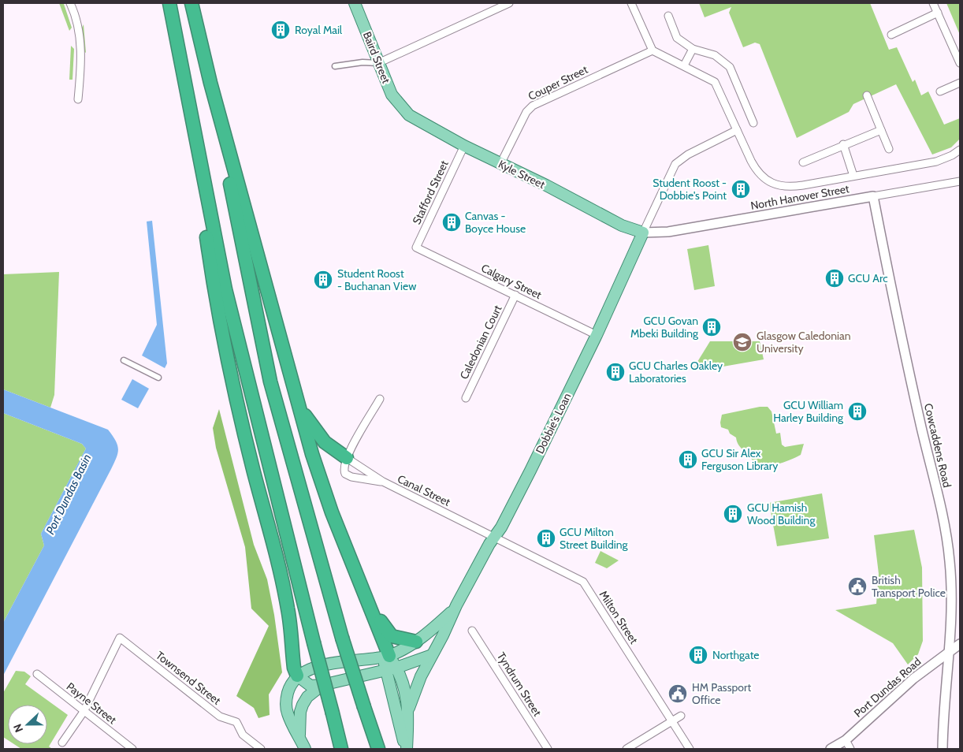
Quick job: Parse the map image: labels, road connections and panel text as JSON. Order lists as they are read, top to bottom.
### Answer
{
  "streets": {
    "main road": ["Baird Street", "Kyle Street", "Dobbie's Loan"],
    "street": [
      "Couper Street",
      "Stafford Street",
      "North Hanover Street",
      "Calgary Street",
      "Caledonian Court",
      "Cowcaddens Road",
      "Canal Street",
      "Milton Street",
      "Townsend Street",
      "Tyndrum Street",
      "Port Dundas Road",
      "Payne Street"
    ]
  },
  "crossings": [
    ["Baird Street", "Kyle Street"],
    ["Couper Street", "Kyle Street"],
    ["Kyle Street", "Stafford Street"],
    ["Kyle Street", "North Hanover Street"],
    ["Kyle Street", "Dobbie's Loan"],
    ["Stafford Street", "Calgary Street"],
    ["North Hanover Street", "Dobbie's Loan"],
    ["North Hanover Street", "Cowcaddens Road"],
    ["Calgary Street", "Caledonian Court"],
    ["Calgary Street", "Dobbie's Loan"],
    ["Dobbie's Loan", "Canal Street"],
    ["Dobbie's Loan", "Milton Street"],
    ["Cowcaddens Road", "Port Dundas Road"],
    ["Canal Street", "Milton Street"],
    ["Townsend Street", "Payne Street"]
  ],
  "water": ["Port Dundas Basin"],
  "places": {
    "building": [
      "Royal Mail",
      "Student Roost - Dobbie's Point",
      "Canvas - Boyce House",
      "GCU Arc",
      "Student Roost - Buchanan View",
      "GCU Govan Mbeki Building",
      "GCU Charles Oakley Laboratories",
      "GCU William Harley Building",
      "GCU Sir Alex Ferguson Library",
      "GCU Hamish Wood Building",
      "GCU Milton Street Building",
      "Northgate"
    ],
    "school or university": ["Glasgow Caledonian University"],
    "public building": ["British Transport Police", "HM Passport Office"]
  },
  "north": "left"
}
